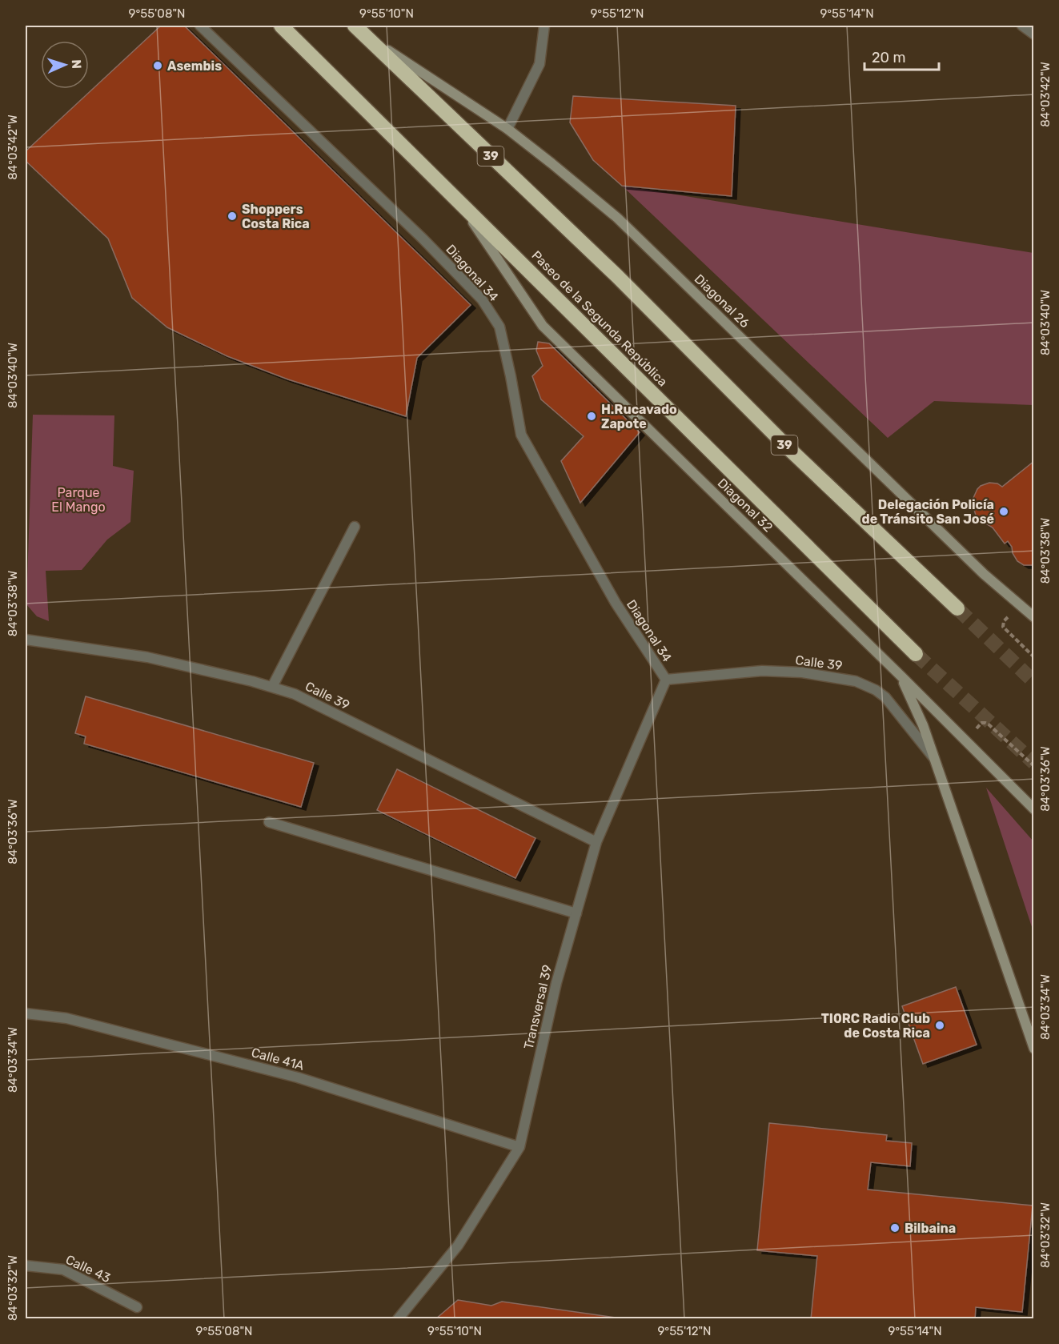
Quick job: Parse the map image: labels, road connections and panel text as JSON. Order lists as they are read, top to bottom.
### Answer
{
  "streets": {
    "highway": ["39", "Paseo de la Segunda República"],
    "main road": ["Diagonal 26", "Diagonal 32"],
    "street": [
      "Diagonal 34",
      "Calle 39",
      "Transversal 39",
      "Calle 41A",
      "Calle 43"
    ]
  },
  "crossings": [
    ["39", "Diagonal 26"],
    ["Diagonal 34", "Calle 39"],
    ["Diagonal 34", "Transversal 39"],
    ["Paseo de la Segunda República", "Diagonal 32"],
    ["Calle 39", "Transversal 39"],
    ["Transversal 39", "Calle 41A"]
  ],
  "parks": ["Parque El Mango"],
  "places": [
    "Asembis",
    "Shoppers Costa Rica",
    "H.Rucavado Zapote",
    "Delegación Policía de Tránsito San José",
    "TI0RC Radio Club de Costa Rica",
    "Bilbaina"
  ],
  "scale_bar": "20 m",
  "north": "right",
  "coordinates": [
    "9°55'08\"N",
    "9°55'10\"N",
    "9°55'12\"N",
    "9°55'14\"N",
    "84°03'42\"W",
    "84°03'40\"W",
    "84°03'38\"W",
    "84°03'36\"W",
    "84°03'34\"W",
    "84°03'32\"W"
  ]
}
